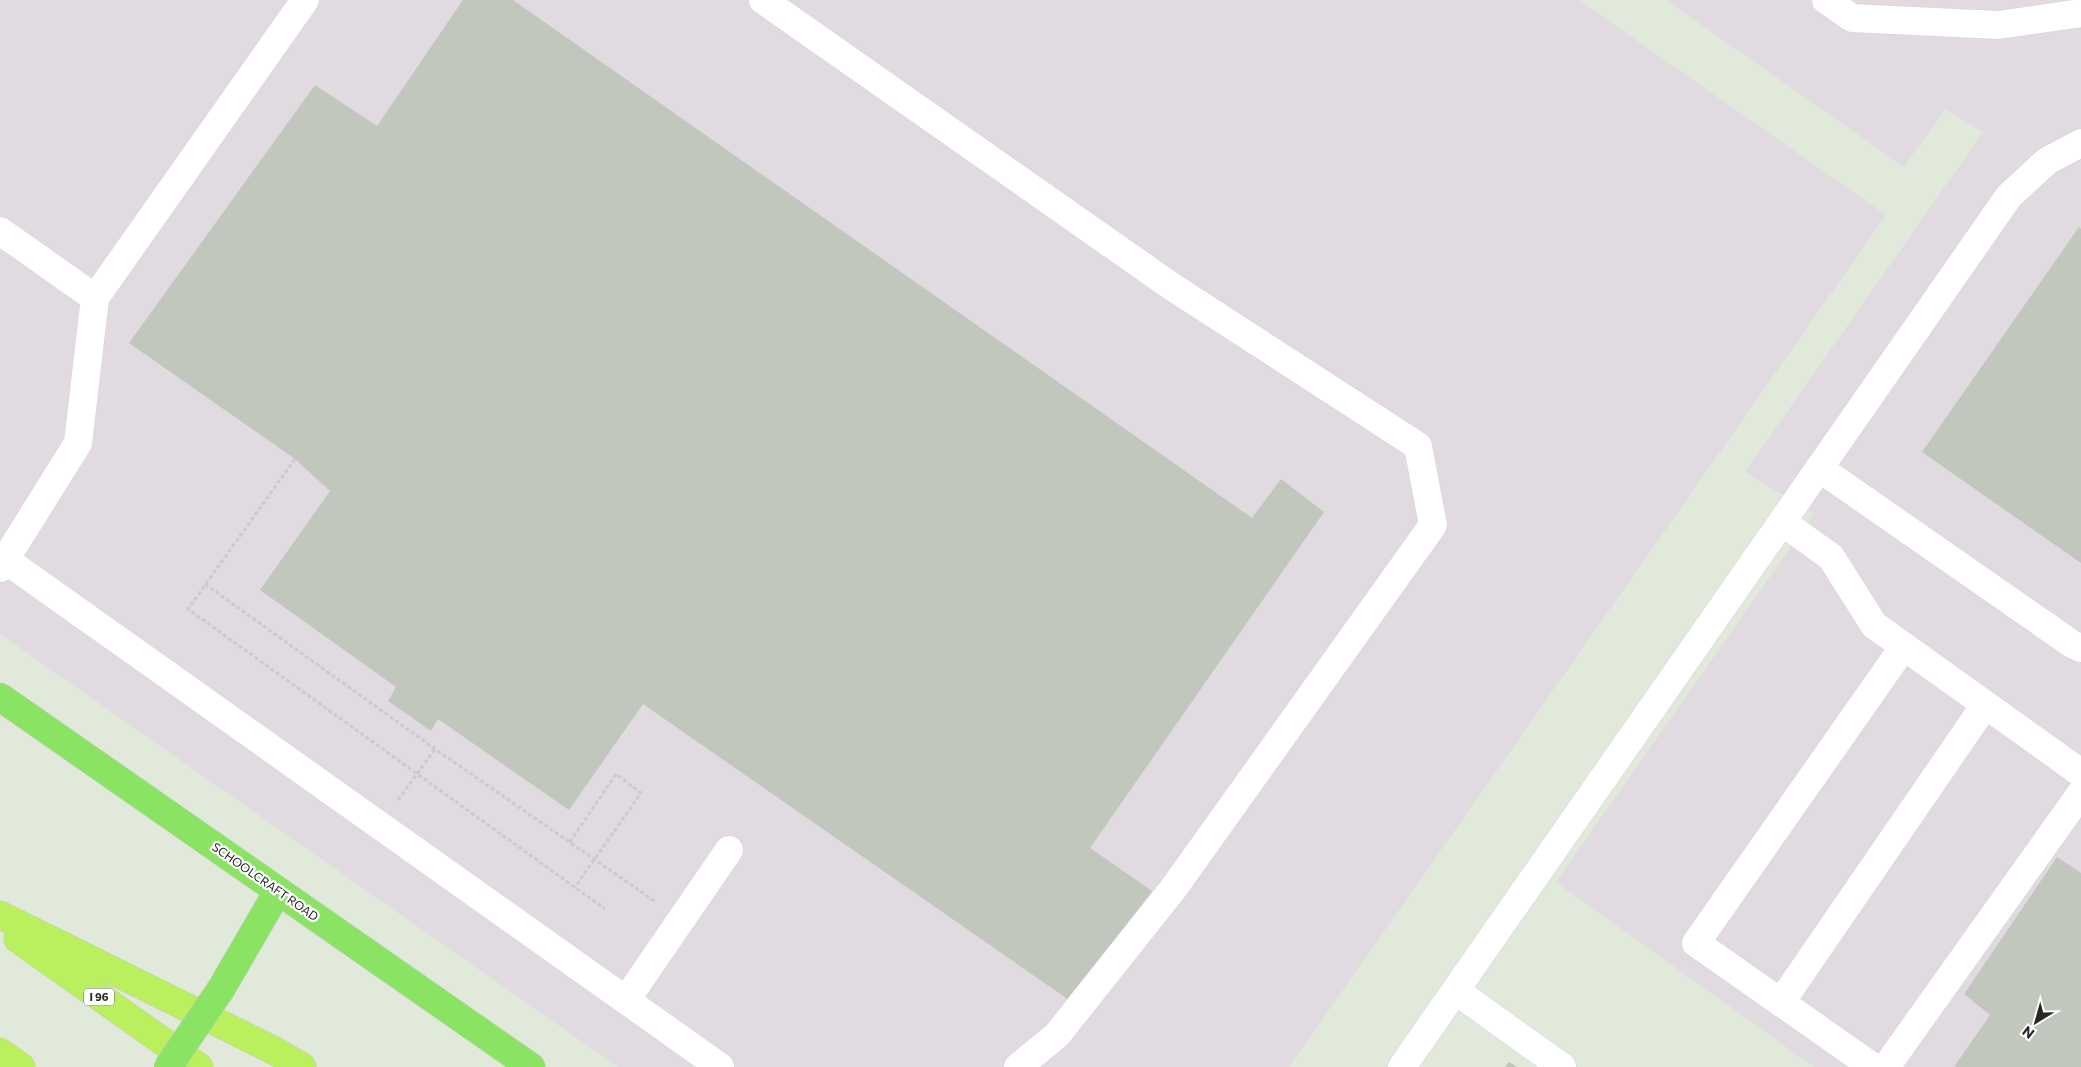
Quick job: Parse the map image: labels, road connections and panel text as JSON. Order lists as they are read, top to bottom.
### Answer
{
  "streets": {
    "highway": ["I 96"],
    "main road": ["SCHOOLCRAFT ROAD"]
  },
  "north": "bottom left"
}
